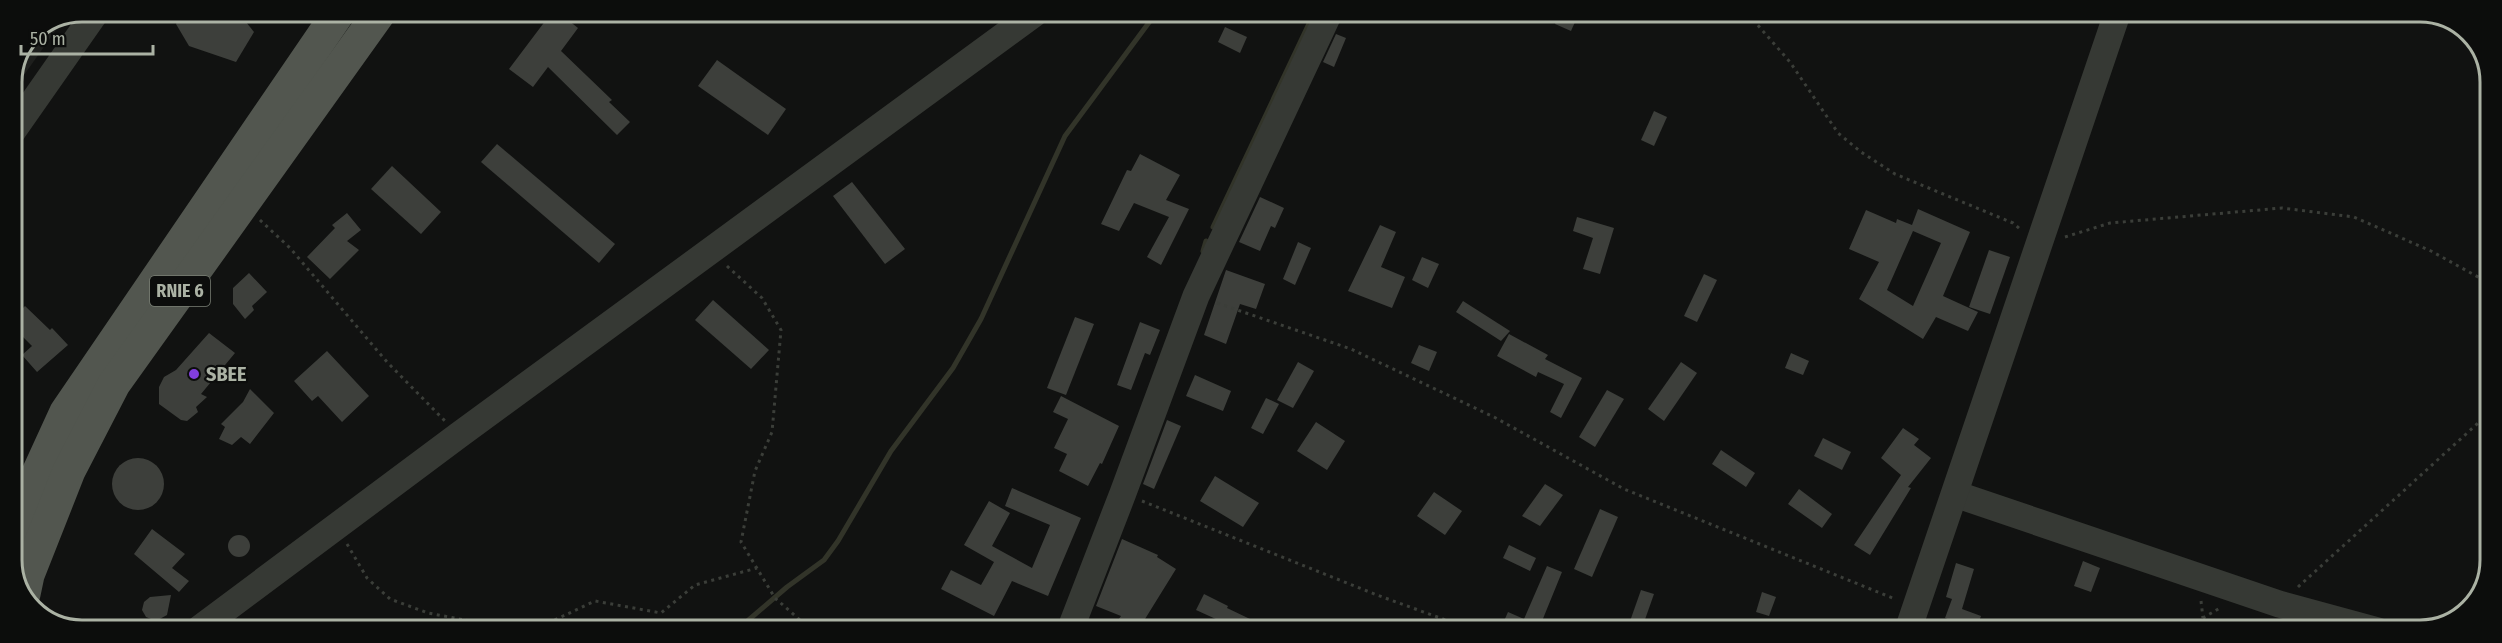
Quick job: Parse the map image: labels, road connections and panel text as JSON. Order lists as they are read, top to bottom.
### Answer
{
  "streets": {
    "main road": ["RNIE 6"]
  },
  "places": ["SBEE"],
  "scale_bar": "50 m"
}
